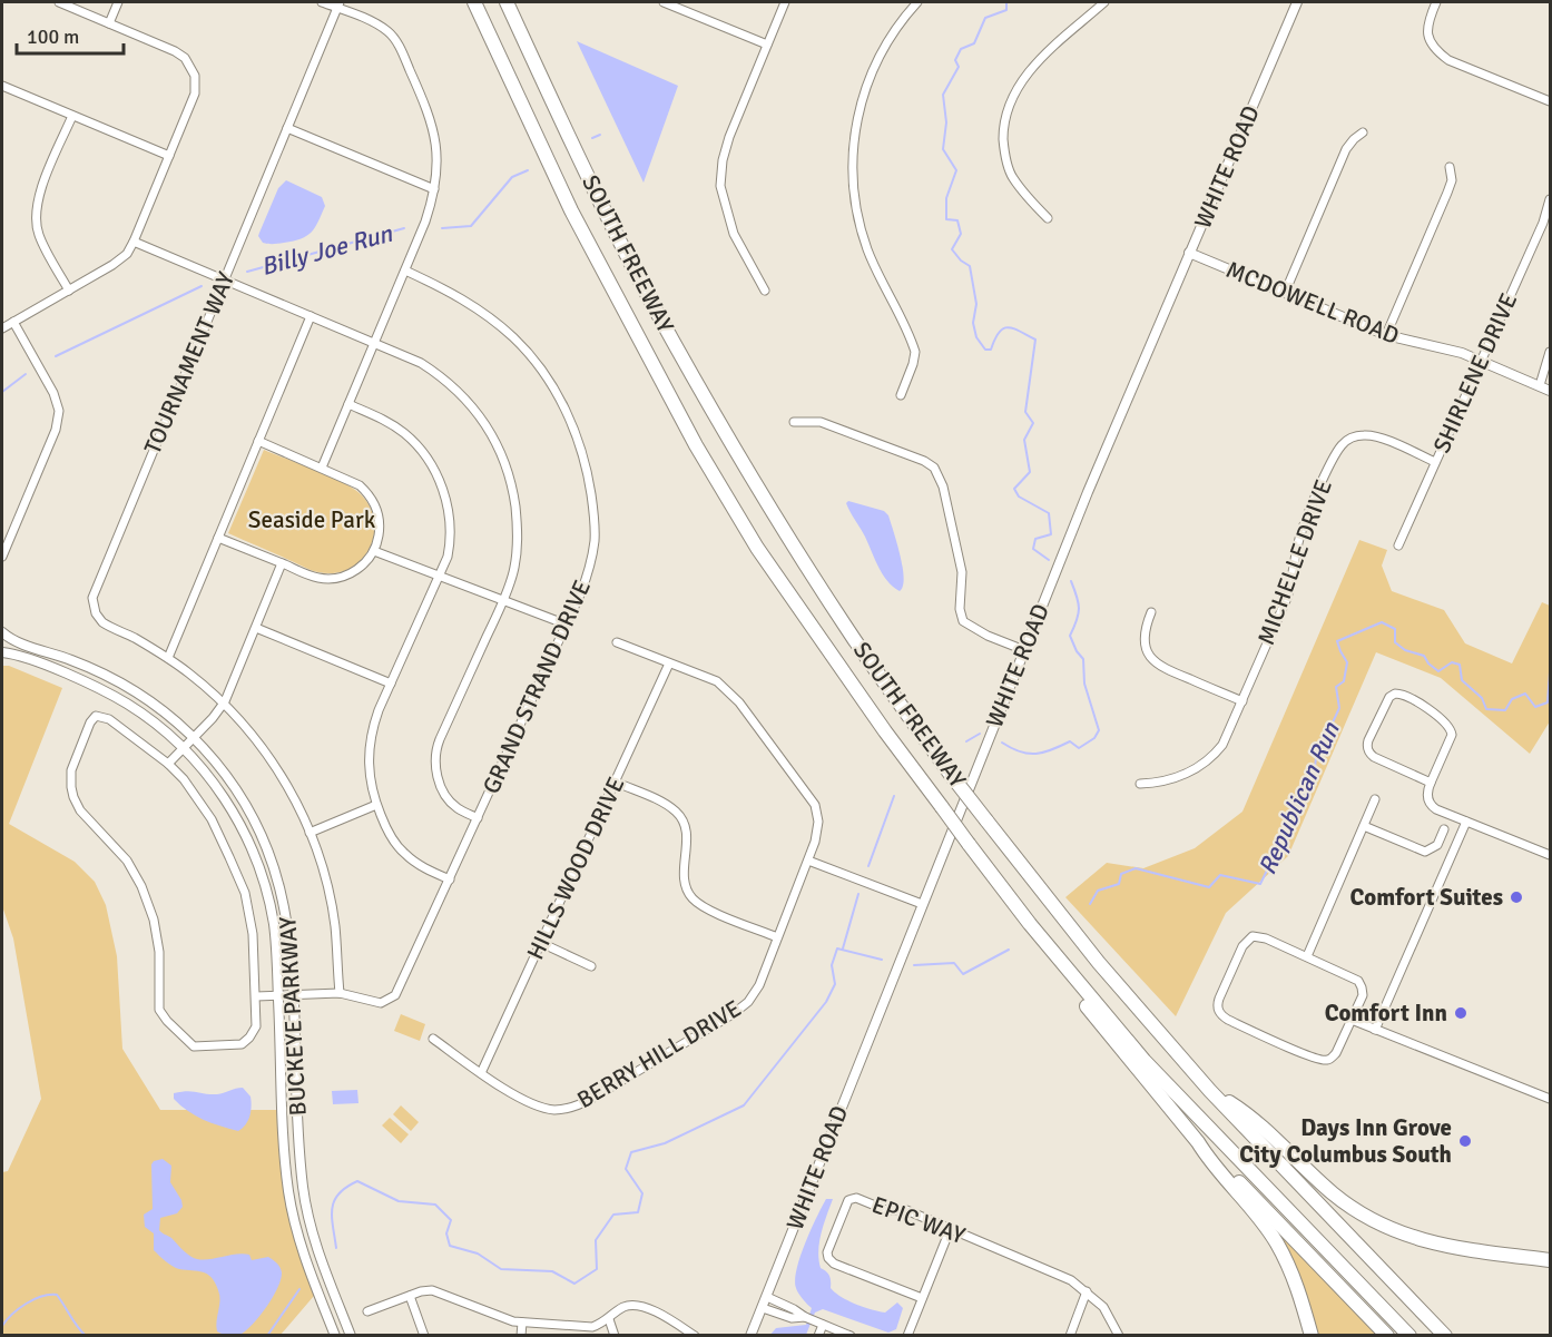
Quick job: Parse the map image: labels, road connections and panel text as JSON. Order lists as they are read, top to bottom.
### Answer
{
  "streets": {
    "highway": ["SOUTH FREEWAY"],
    "street": [
      "WHITE ROAD",
      "MCDOWELL ROAD",
      "TOURNAMENT WAY",
      "SHIRLENE DRIVE",
      "MICHELLE DRIVE",
      "GRAND STRAND DRIVE",
      "HILLS WOOD DRIVE",
      "BUCKEYE PARKWAY",
      "BERRY HILL DRIVE",
      "EPIC WAY"
    ]
  },
  "crossings": [
    ["WHITE ROAD", "MCDOWELL ROAD"],
    ["MCDOWELL ROAD", "SHIRLENE DRIVE"],
    ["SHIRLENE DRIVE", "MICHELLE DRIVE"],
    ["HILLS WOOD DRIVE", "BERRY HILL DRIVE"]
  ],
  "water": ["Billy Joe Run", "Republican Run"],
  "parks": ["Seaside Park"],
  "places": ["Comfort Suites", "Comfort Inn", "Days Inn Grove City Columbus South"],
  "scale_bar": "100 m"
}
